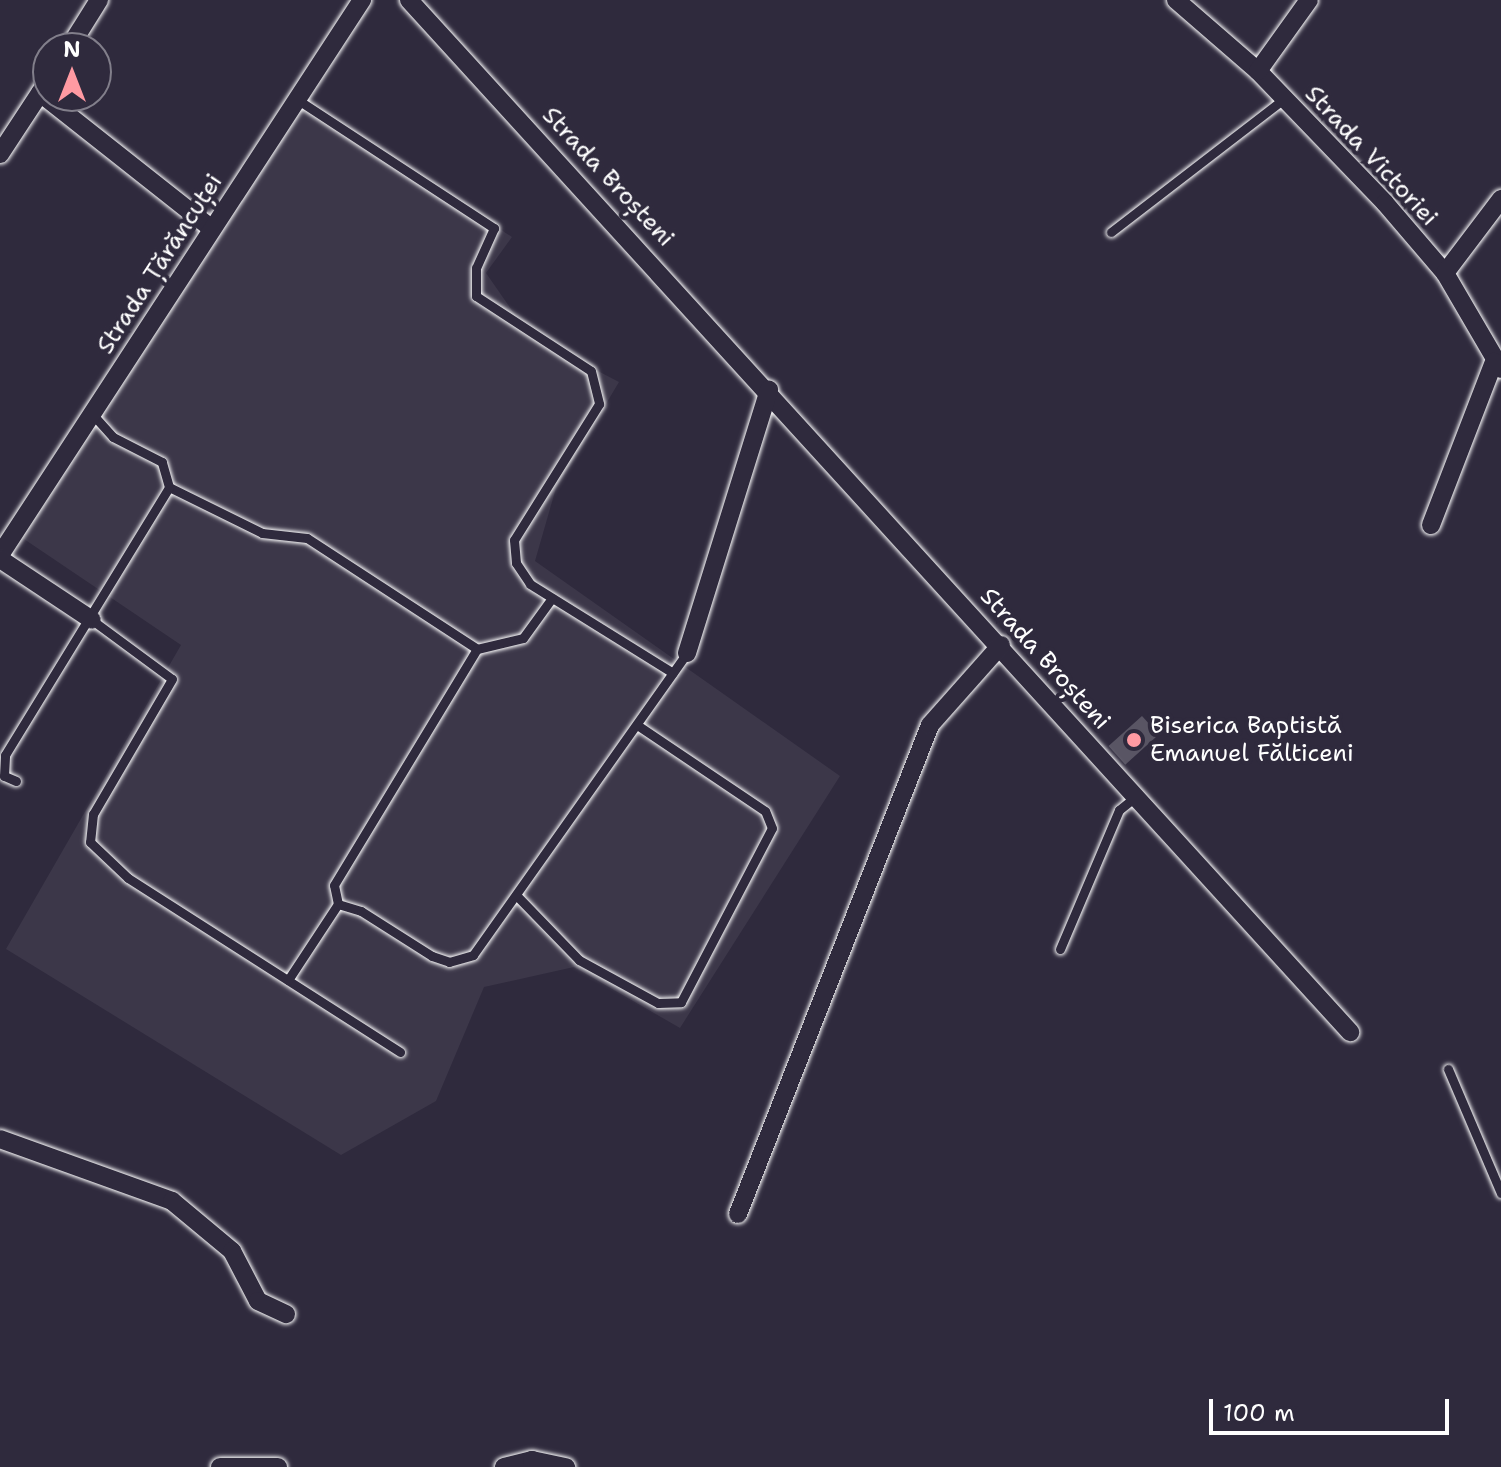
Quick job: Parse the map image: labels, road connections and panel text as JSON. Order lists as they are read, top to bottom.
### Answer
{
  "streets": {
    "street": ["Strada Victoriei", "Strada Broșteni", "Strada Țărăncuței"]
  },
  "places": ["Biserica Baptistă Emanuel Fălticeni"],
  "scale_bar": "100 m",
  "north": "top"
}
